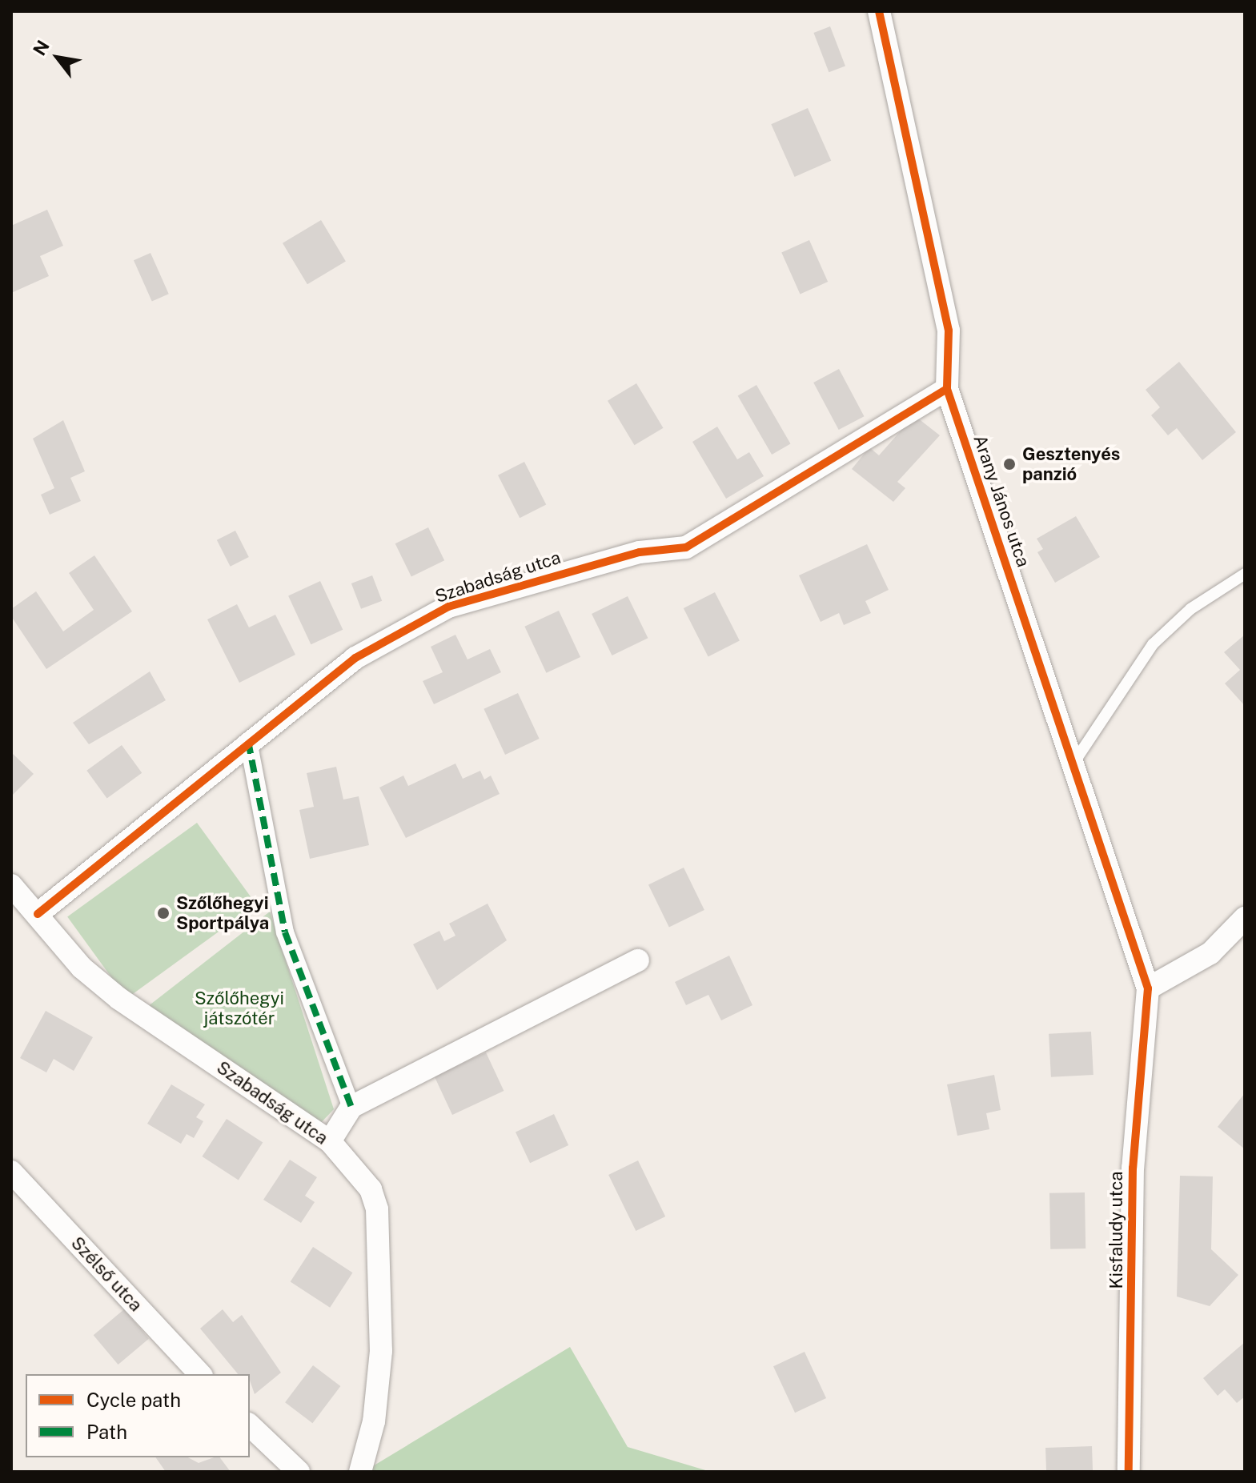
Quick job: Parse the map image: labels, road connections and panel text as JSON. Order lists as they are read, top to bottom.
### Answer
{
  "streets": {
    "street": [
      "Arany János utca",
      "Szabadság utca",
      "Kisfaludy utca",
      "Szélső utca"
    ]
  },
  "crossings": [
    ["Arany János utca", "Szabadság utca"],
    ["Arany János utca", "Kisfaludy utca"]
  ],
  "parks": ["Szőlőhegyi játszótér"],
  "places": ["Gesztenyés panzió", "Szőlőhegyi Sportpálya"],
  "legend": ["Cycle path", "Path"],
  "north": "top left"
}
